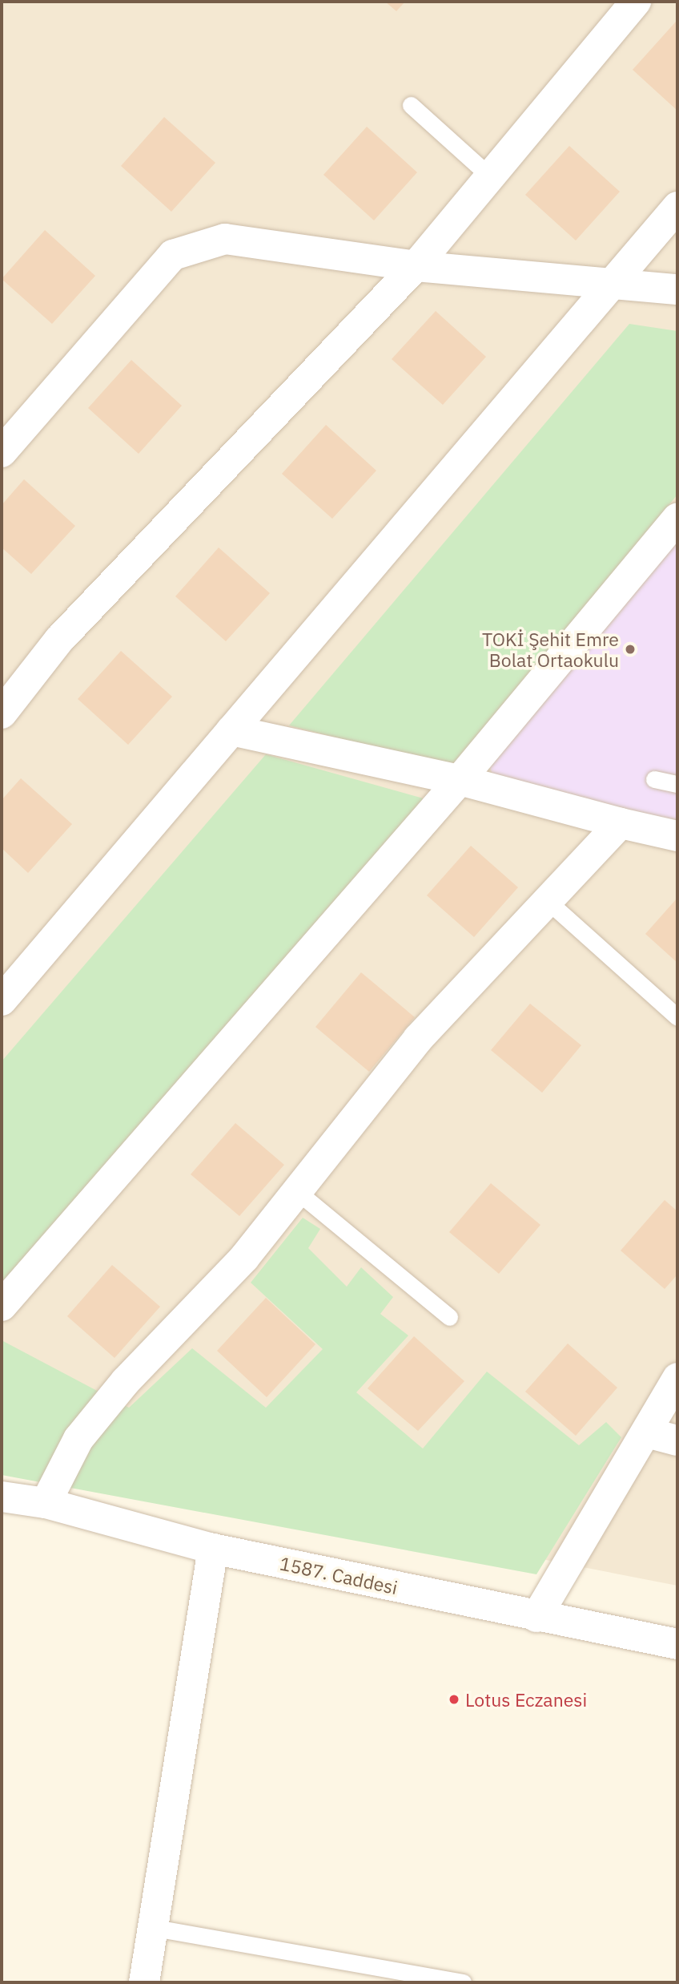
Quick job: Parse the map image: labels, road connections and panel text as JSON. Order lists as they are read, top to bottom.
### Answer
{
  "streets": {
    "street": ["1587. Caddesi"]
  },
  "places": ["TOKİ Şehit Emre Bolat Ortaokulu", "Lotus Eczanesi"]
}
